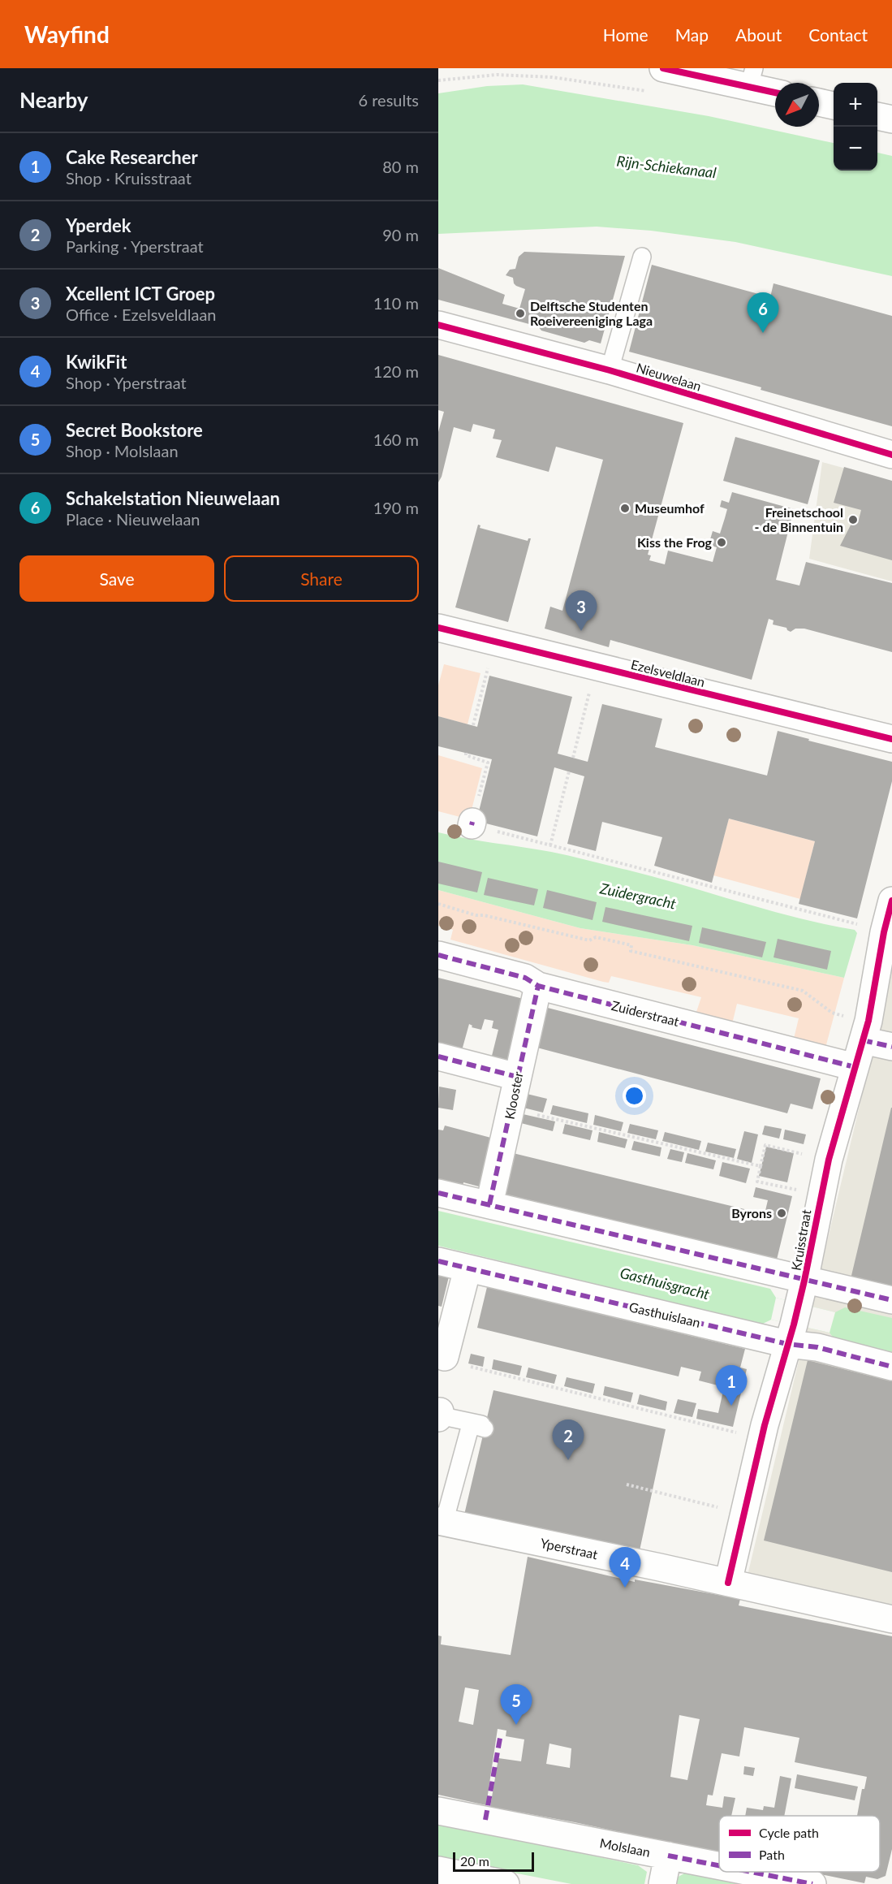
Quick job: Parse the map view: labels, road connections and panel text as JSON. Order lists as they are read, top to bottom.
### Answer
{
  "streets": {
    "street": [
      "Nieuwelaan",
      "Ezelsveldlaan",
      "Zuiderstraat",
      "Klooster",
      "Kruisstraat",
      "Gasthuislaan",
      "Yperstraat",
      "Molslaan"
    ]
  },
  "crossings": [
    ["Zuiderstraat", "Klooster"],
    ["Zuiderstraat", "Kruisstraat"],
    ["Klooster", "Gasthuislaan"],
    ["Kruisstraat", "Gasthuislaan"],
    ["Kruisstraat", "Yperstraat"]
  ],
  "water": ["Rijn-Schiekanaal", "Zuidergracht", "Gasthuisgracht"],
  "places": [
    "Delftsche Studenten Roeivereeniging Laga",
    "Museumhof",
    "Freinetschool - de Binnentuin",
    "Kiss the Frog",
    "Byrons"
  ],
  "legend": ["Cycle path", "Path"],
  "scale_bar": "20 m",
  "north": "bottom left",
  "page": {
    "header": "Wayfind",
    "nav": [
      "Home",
      "Map",
      "About",
      "Contact"
    ],
    "heading": ["Nearby", "6 results"],
    "map_buttons": ["+", "−"],
    "list": [
      {
        "mark": "1",
        "name": "Cake Researcher",
        "note": "Shop · Kruisstraat",
        "value": "80 m"
      },
      {
        "mark": "2",
        "name": "Yperdek",
        "note": "Parking · Yperstraat",
        "value": "90 m"
      },
      {
        "mark": "3",
        "name": "Xcellent ICT Groep",
        "note": "Office · Ezelsveldlaan",
        "value": "110 m"
      },
      {
        "mark": "4",
        "name": "KwikFit",
        "note": "Shop · Yperstraat",
        "value": "120 m"
      },
      {
        "mark": "5",
        "name": "Secret Bookstore",
        "note": "Shop · Molslaan",
        "value": "160 m"
      },
      {
        "mark": "6",
        "name": "Schakelstation Nieuwelaan",
        "note": "Place · Nieuwelaan",
        "value": "190 m"
      }
    ],
    "pins": [
      "6",
      "3",
      "1",
      "2",
      "4",
      "5"
    ],
    "buttons": ["Save", "Share"],
    "scale": "20 m"
  }
}
